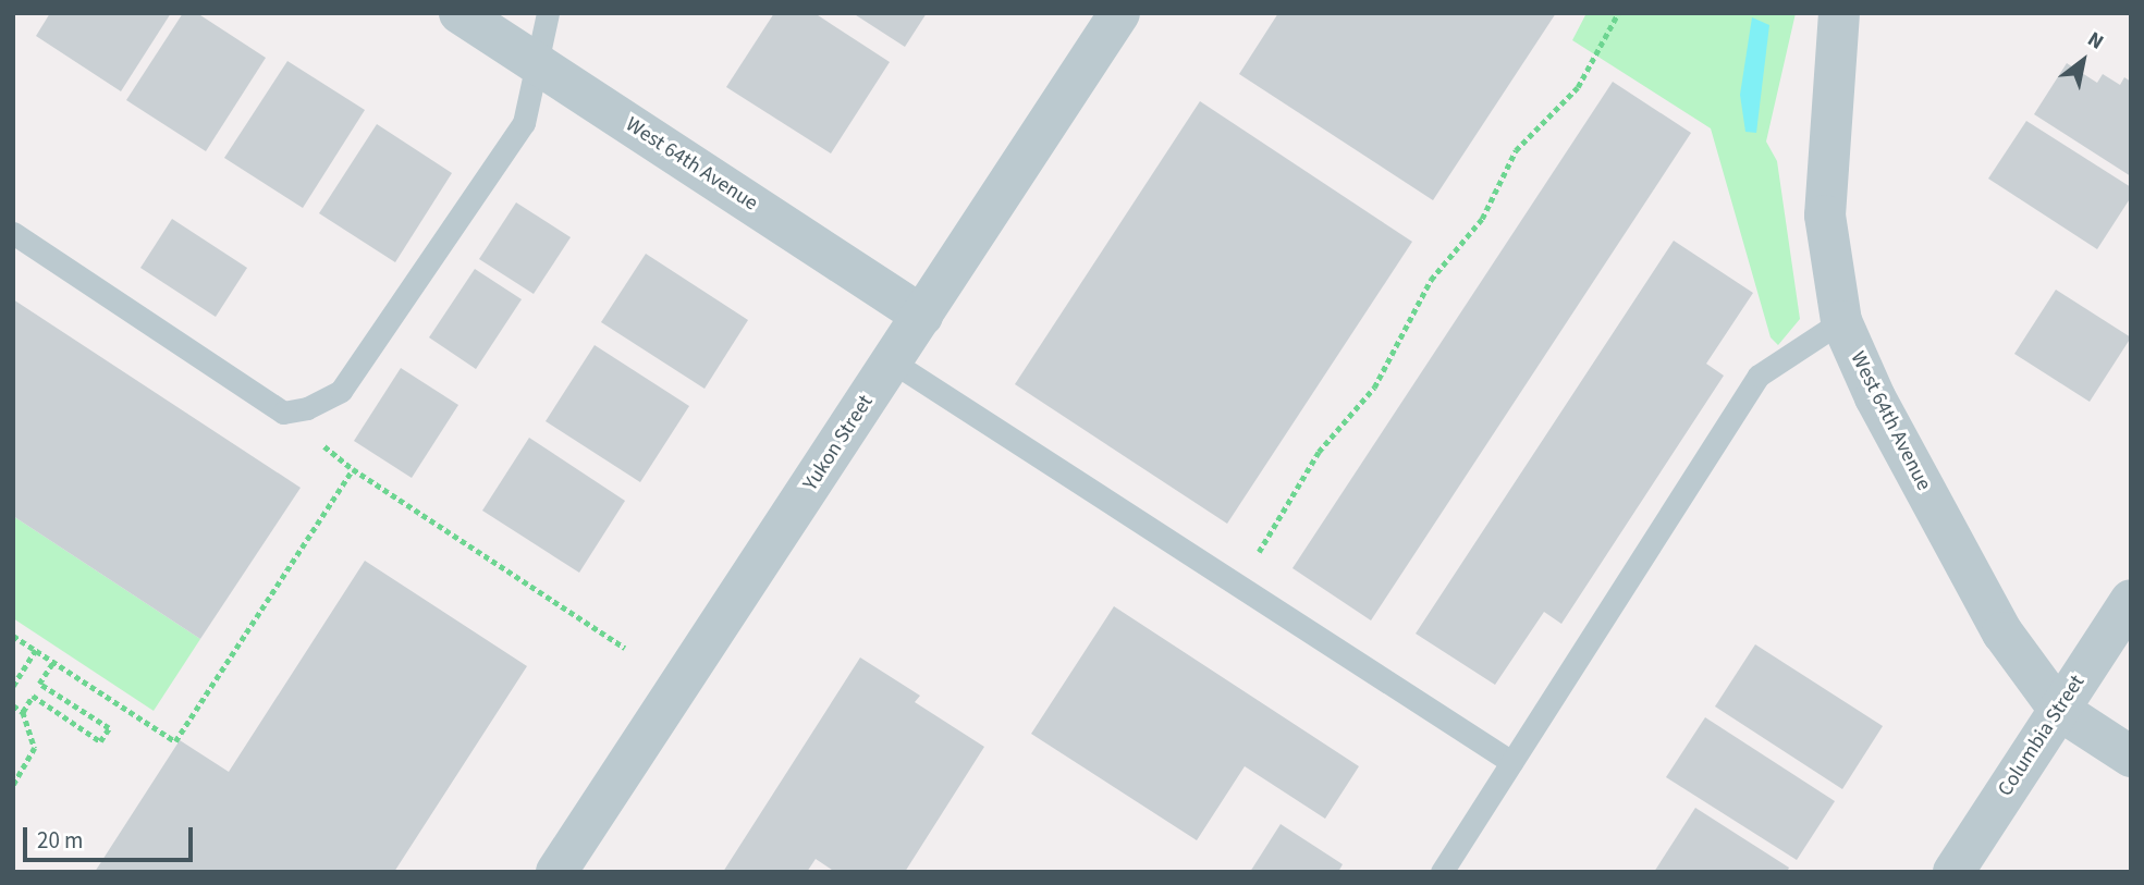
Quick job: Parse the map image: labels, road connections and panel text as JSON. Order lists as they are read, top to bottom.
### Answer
{
  "streets": {
    "street": ["West 64th Avenue", "Yukon Street", "Columbia Street"]
  },
  "crossings": [
    ["West 64th Avenue", "Yukon Street"],
    ["West 64th Avenue", "Columbia Street"]
  ],
  "scale_bar": "20 m",
  "north": "top right"
}
